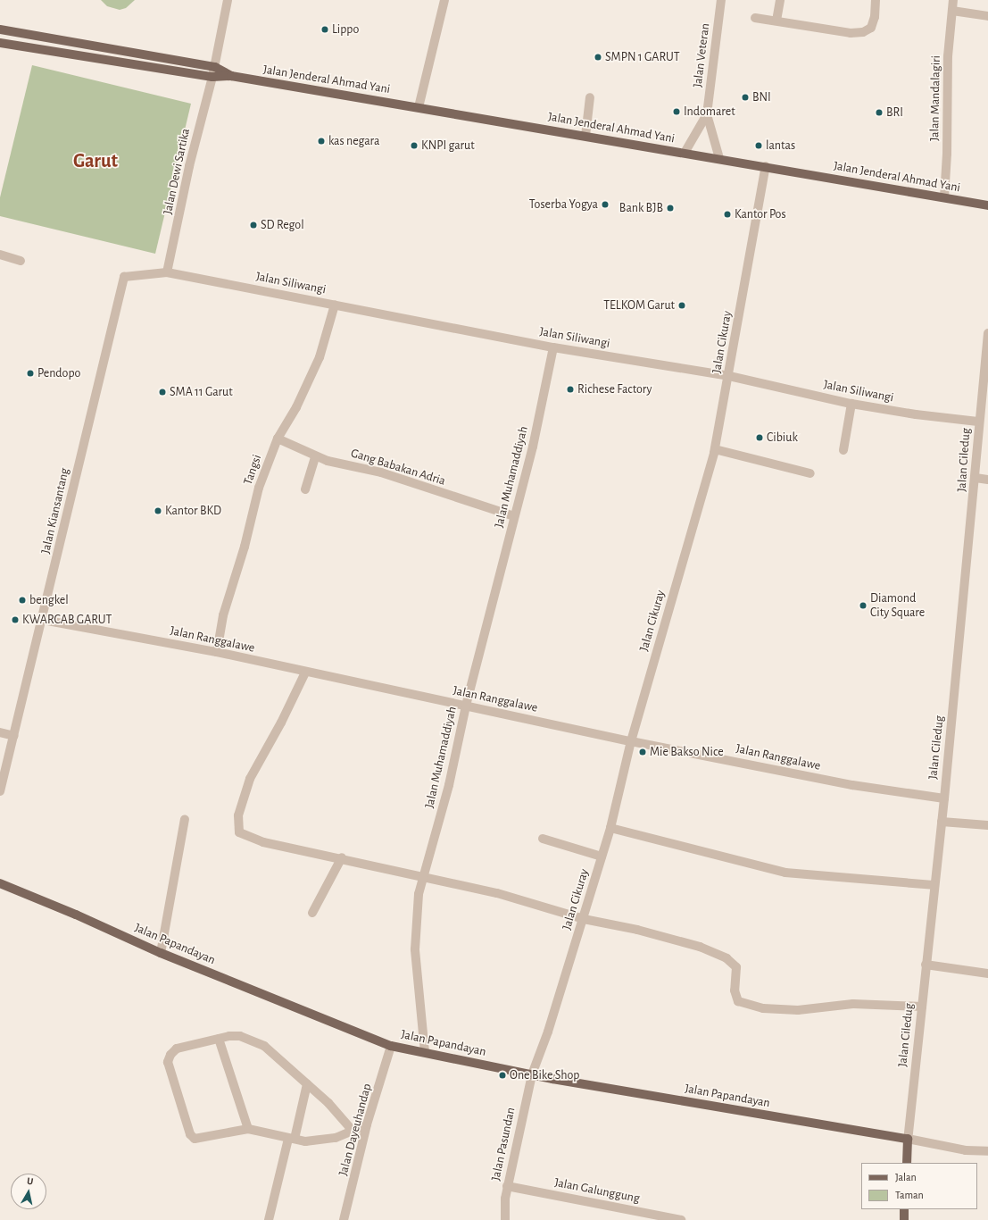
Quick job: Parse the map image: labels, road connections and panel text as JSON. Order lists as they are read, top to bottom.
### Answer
{
  "streets": {
    "main road": ["Jalan Jenderal Ahmad Yani", "Jalan Ciledug", "Jalan Papandayan"],
    "street": [
      "Jalan Veteran",
      "Jalan Mandalagiri",
      "Jalan Dewi Sartika",
      "Jalan Siliwangi",
      "Jalan Cikuray",
      "Gang Babakan Adria",
      "Tangsi",
      "Jalan Muhamaddiyah",
      "Jalan Kiansantang",
      "Jalan Ranggalawe",
      "Jalan Dayeuhandap",
      "Jalan Pasundan",
      "Jalan Galunggung"
    ]
  },
  "crossings": [
    ["Jalan Veteran", "Jalan Jenderal Ahmad Yani"],
    ["Jalan Jenderal Ahmad Yani", "Jalan Mandalagiri"],
    ["Jalan Jenderal Ahmad Yani", "Jalan Dewi Sartika"],
    ["Jalan Jenderal Ahmad Yani", "Jalan Cikuray"],
    ["Jalan Dewi Sartika", "Jalan Siliwangi"],
    ["Jalan Dewi Sartika", "Jalan Kiansantang"],
    ["Jalan Siliwangi", "Jalan Cikuray"],
    ["Jalan Siliwangi", "Jalan Ciledug"],
    ["Jalan Siliwangi", "Tangsi"],
    ["Jalan Siliwangi", "Jalan Muhamaddiyah"],
    ["Jalan Siliwangi", "Jalan Kiansantang"],
    ["Jalan Cikuray", "Jalan Ranggalawe"],
    ["Jalan Cikuray", "Jalan Papandayan"],
    ["Jalan Cikuray", "Jalan Pasundan"],
    ["Jalan Ciledug", "Jalan Ranggalawe"],
    ["Jalan Ciledug", "Jalan Papandayan"],
    ["Gang Babakan Adria", "Tangsi"],
    ["Gang Babakan Adria", "Jalan Muhamaddiyah"],
    ["Tangsi", "Jalan Ranggalawe"],
    ["Jalan Muhamaddiyah", "Jalan Ranggalawe"],
    ["Jalan Muhamaddiyah", "Jalan Papandayan"],
    ["Jalan Kiansantang", "Jalan Ranggalawe"],
    ["Jalan Papandayan", "Jalan Dayeuhandap"],
    ["Jalan Papandayan", "Jalan Pasundan"],
    ["Jalan Pasundan", "Jalan Galunggung"]
  ],
  "districts": ["Garut"],
  "places": [
    "Lippo",
    "SMPN 1 GARUT",
    "BNI",
    "Indomaret",
    "BRI",
    "kas negara",
    "KNPI garut",
    "lantas",
    "Toserba Yogya",
    "Bank BJB",
    "Kantor Pos",
    "SD Regol",
    "TELKOM Garut",
    "Pendopo",
    "Richese Factory",
    "SMA 11 Garut",
    "Cibiuk",
    "Kantor BKD",
    "bengkel",
    "Diamond City Square",
    "KWARCAB GARUT",
    "Mie Bakso Nice",
    "One Bike Shop"
  ],
  "legend": ["Jalan", "Taman"],
  "north": "top"
}
